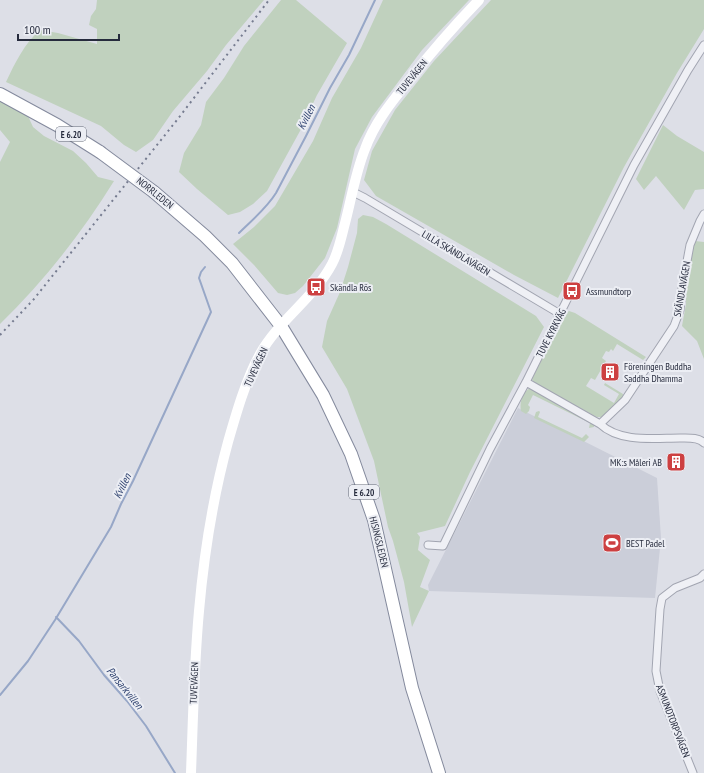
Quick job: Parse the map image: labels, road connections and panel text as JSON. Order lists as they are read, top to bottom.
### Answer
{
  "streets": {
    "highway": ["E 6.20", "NORRLEDEN", "HISINGSLEDEN"],
    "main road": ["TUVEVÄGEN"],
    "street": [
      "LILLA SKÄNDLAVÄGEN",
      "SKÄNDLAVÄGEN",
      "TUVE KYRKVÄG",
      "ASMUNDTORPSVÄGEN"
    ]
  },
  "crossings": [
    ["TUVEVÄGEN", "NORRLEDEN"],
    ["TUVEVÄGEN", "LILLA SKÄNDLAVÄGEN"],
    ["TUVEVÄGEN", "HISINGSLEDEN"],
    ["NORRLEDEN", "HISINGSLEDEN"],
    ["LILLA SKÄNDLAVÄGEN", "TUVE KYRKVÄG"]
  ],
  "water": ["Kvillen", "Pansarkvillen"],
  "places": {
    "bus stop": ["Skändla Rös", "Assmundtorp"],
    "building": ["Föreningen Buddha Saddha Dhamma", "MK:s Måleri AB"],
    "sports": ["BEST Padel"]
  },
  "scale_bar": "100 m"
}
